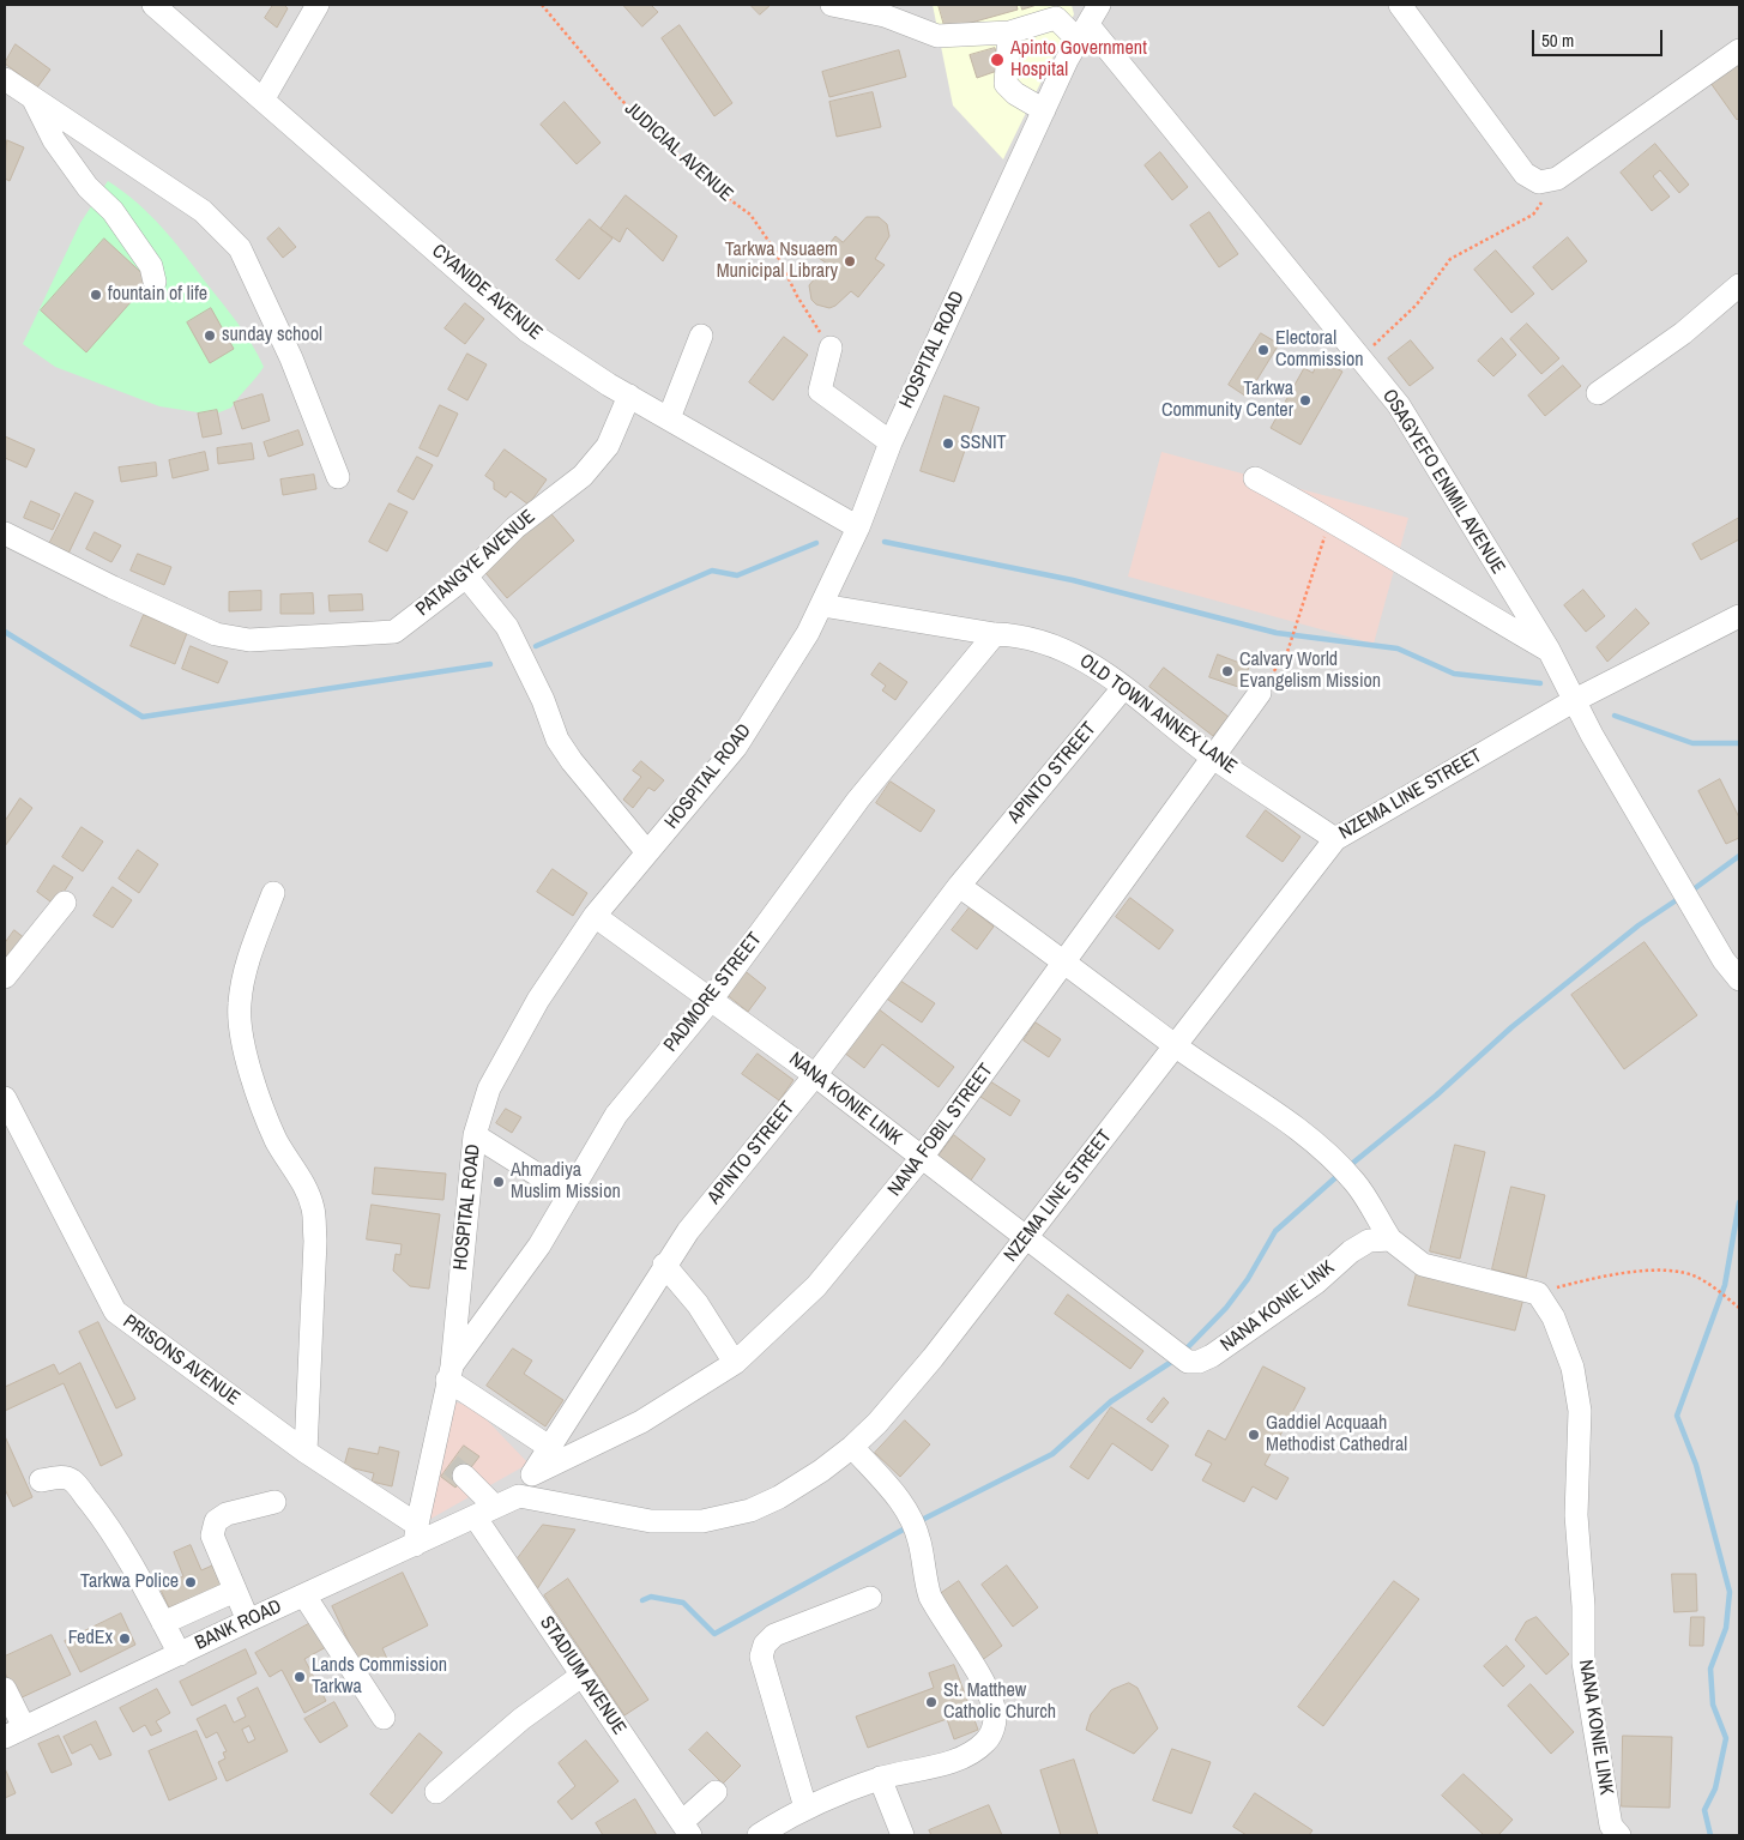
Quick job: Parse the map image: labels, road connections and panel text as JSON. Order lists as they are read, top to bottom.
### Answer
{
  "streets": {
    "street": [
      "CYANIDE AVENUE",
      "HOSPITAL ROAD",
      "OSAGYEFO ENIMIL AVENUE",
      "PATANGYE AVENUE",
      "OLD TOWN ANNEX LANE",
      "APINTO STREET",
      "NZEMA LINE STREET",
      "PADMORE STREET",
      "NANA KONIE LINK",
      "NANA FOBIL STREET",
      "PRISONS AVENUE",
      "BANK ROAD",
      "STADIUM AVENUE"
    ],
    "path": ["JUDICIAL AVENUE"]
  },
  "crossings": [
    ["CYANIDE AVENUE", "HOSPITAL ROAD"],
    ["CYANIDE AVENUE", "PATANGYE AVENUE"],
    ["HOSPITAL ROAD", "OSAGYEFO ENIMIL AVENUE"],
    ["HOSPITAL ROAD", "OLD TOWN ANNEX LANE"],
    ["HOSPITAL ROAD", "PADMORE STREET"],
    ["HOSPITAL ROAD", "NANA KONIE LINK"],
    ["HOSPITAL ROAD", "PRISONS AVENUE"],
    ["HOSPITAL ROAD", "BANK ROAD"],
    ["OSAGYEFO ENIMIL AVENUE", "NZEMA LINE STREET"],
    ["OLD TOWN ANNEX LANE", "APINTO STREET"],
    ["OLD TOWN ANNEX LANE", "NZEMA LINE STREET"],
    ["OLD TOWN ANNEX LANE", "PADMORE STREET"],
    ["OLD TOWN ANNEX LANE", "NANA FOBIL STREET"],
    ["APINTO STREET", "NZEMA LINE STREET"],
    ["APINTO STREET", "NANA KONIE LINK"],
    ["APINTO STREET", "NANA FOBIL STREET"],
    ["NZEMA LINE STREET", "NANA KONIE LINK"],
    ["PADMORE STREET", "NANA KONIE LINK"],
    ["NANA KONIE LINK", "NANA FOBIL STREET"],
    ["PRISONS AVENUE", "BANK ROAD"],
    ["BANK ROAD", "STADIUM AVENUE"]
  ],
  "places": [
    "Apinto Government Hospital",
    "Tarkwa Nsuaem Municipal Library",
    "fountain of life",
    "sunday school",
    "Electoral Commission",
    "Tarkwa Community Center",
    "SSNIT",
    "Calvary World Evangelism Mission",
    "Ahmadiya Muslim Mission",
    "Gaddiel Acquaah Methodist Cathedral",
    "Tarkwa Police",
    "FedEx",
    "Lands Commission Tarkwa",
    "St. Matthew Catholic Church"
  ],
  "scale_bar": "50 m"
}
